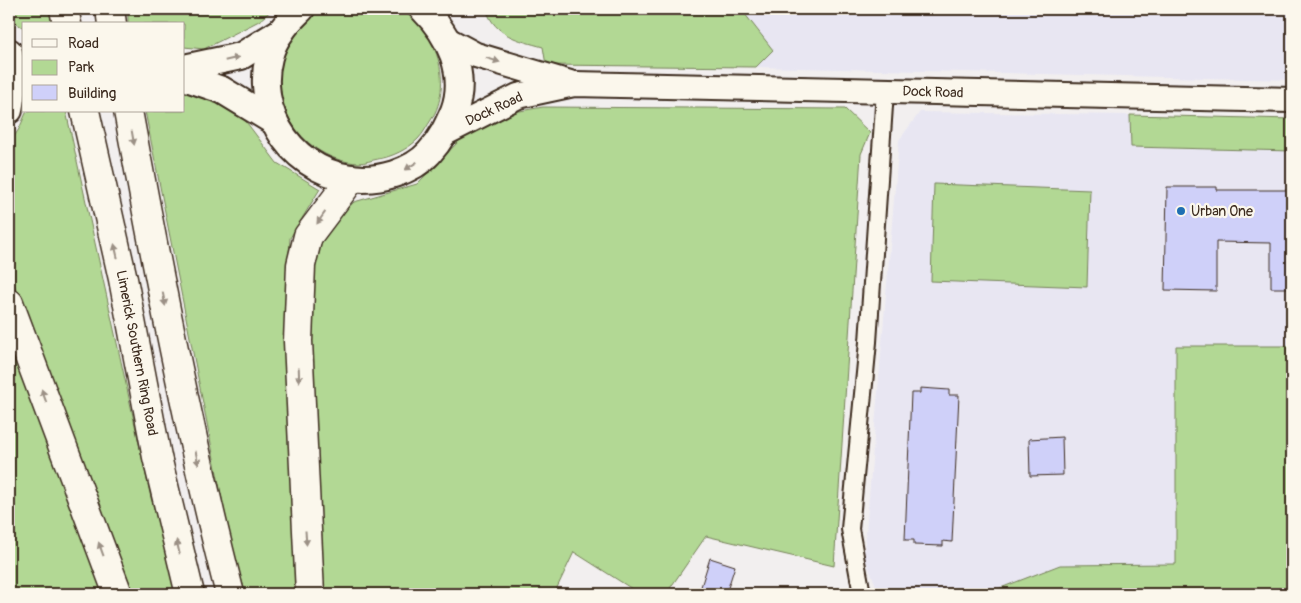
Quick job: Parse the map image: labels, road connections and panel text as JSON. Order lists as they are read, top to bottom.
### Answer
{
  "streets": {
    "highway": ["Limerick Southern Ring Road"],
    "main road": ["Dock Road"]
  },
  "places": ["Urban One"],
  "legend": ["Road", "Park", "Building"]
}
